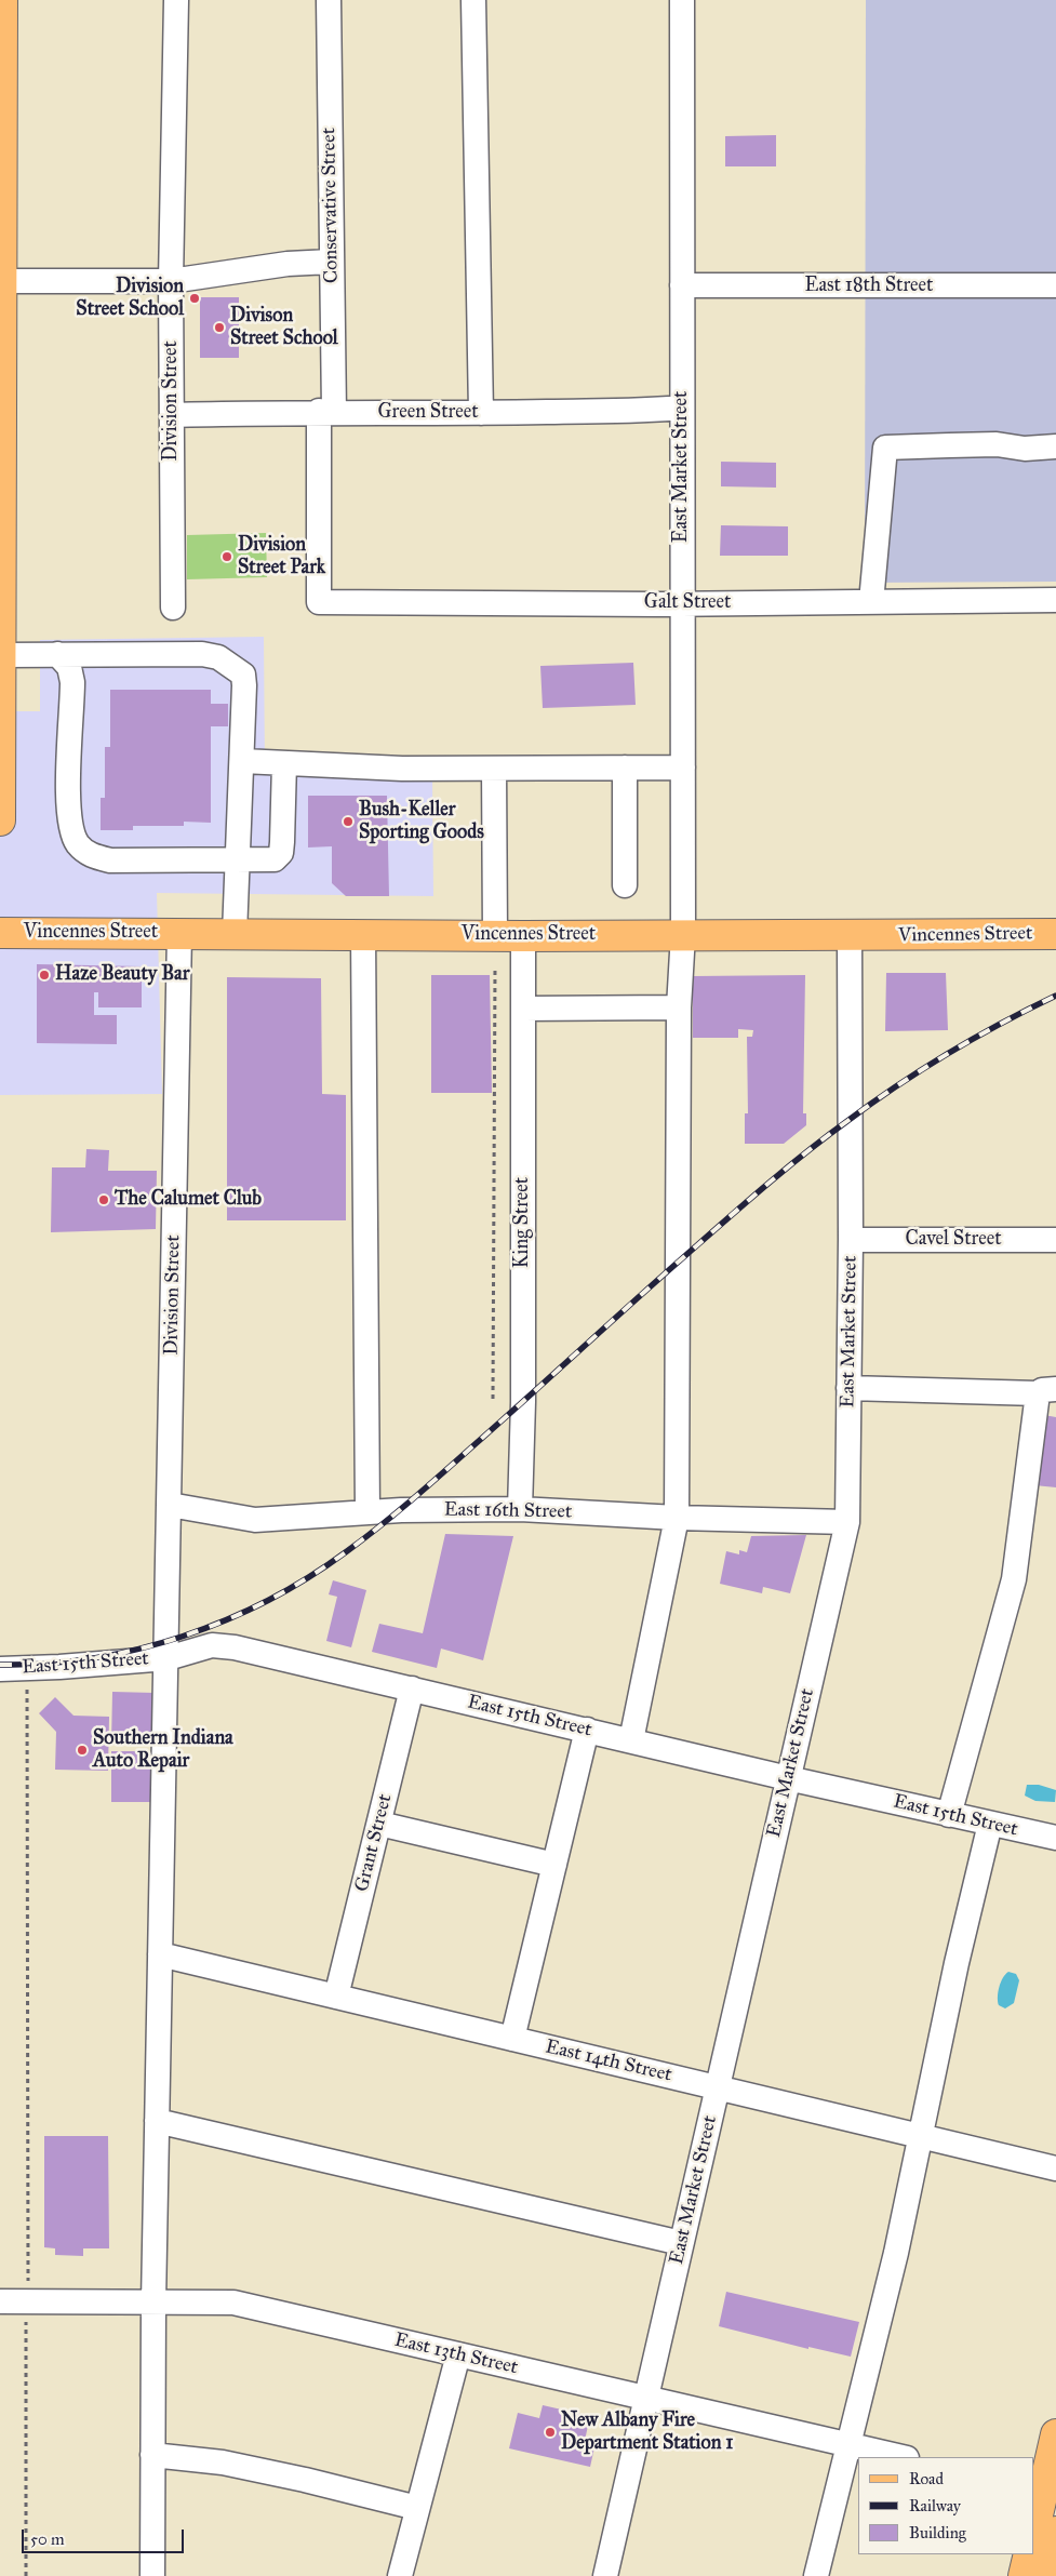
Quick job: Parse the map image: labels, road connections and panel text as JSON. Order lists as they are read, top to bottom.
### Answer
{
  "streets": {
    "main road": ["Vincennes Street"],
    "street": [
      "Conservative Street",
      "East 18th Street",
      "Division Street",
      "Green Street",
      "East Market Street",
      "Galt Street",
      "King Street",
      "Cavel Street",
      "East 16th Street",
      "East 15th Street",
      "Grant Street",
      "East 14th Street",
      "East 13th Street"
    ]
  },
  "crossings": [
    ["Conservative Street", "Green Street"],
    ["Conservative Street", "Galt Street"],
    ["East 18th Street", "East Market Street"],
    ["Division Street", "Green Street"],
    ["Division Street", "Vincennes Street"],
    ["Division Street", "East 16th Street"],
    ["Division Street", "East 15th Street"],
    ["Division Street", "East 14th Street"],
    ["Division Street", "East 13th Street"],
    ["Green Street", "East Market Street"],
    ["East Market Street", "Galt Street"],
    ["East Market Street", "Vincennes Street"],
    ["East Market Street", "Cavel Street"],
    ["East Market Street", "East 16th Street"],
    ["East Market Street", "East 15th Street"],
    ["East Market Street", "East 14th Street"],
    ["East Market Street", "East 13th Street"],
    ["Vincennes Street", "King Street"],
    ["King Street", "East 16th Street"],
    ["East 15th Street", "Grant Street"],
    ["Grant Street", "East 14th Street"]
  ],
  "places": [
    "Division Street School",
    "Divison Street School",
    "Division Street Park",
    "Bush-Keller Sporting Goods",
    "Haze Beauty Bar",
    "The Calumet Club",
    "Southern Indiana Auto Repair",
    "New Albany Fire Department Station 1"
  ],
  "legend": ["Road", "Railway", "Building"],
  "scale_bar": "50 m"
}
